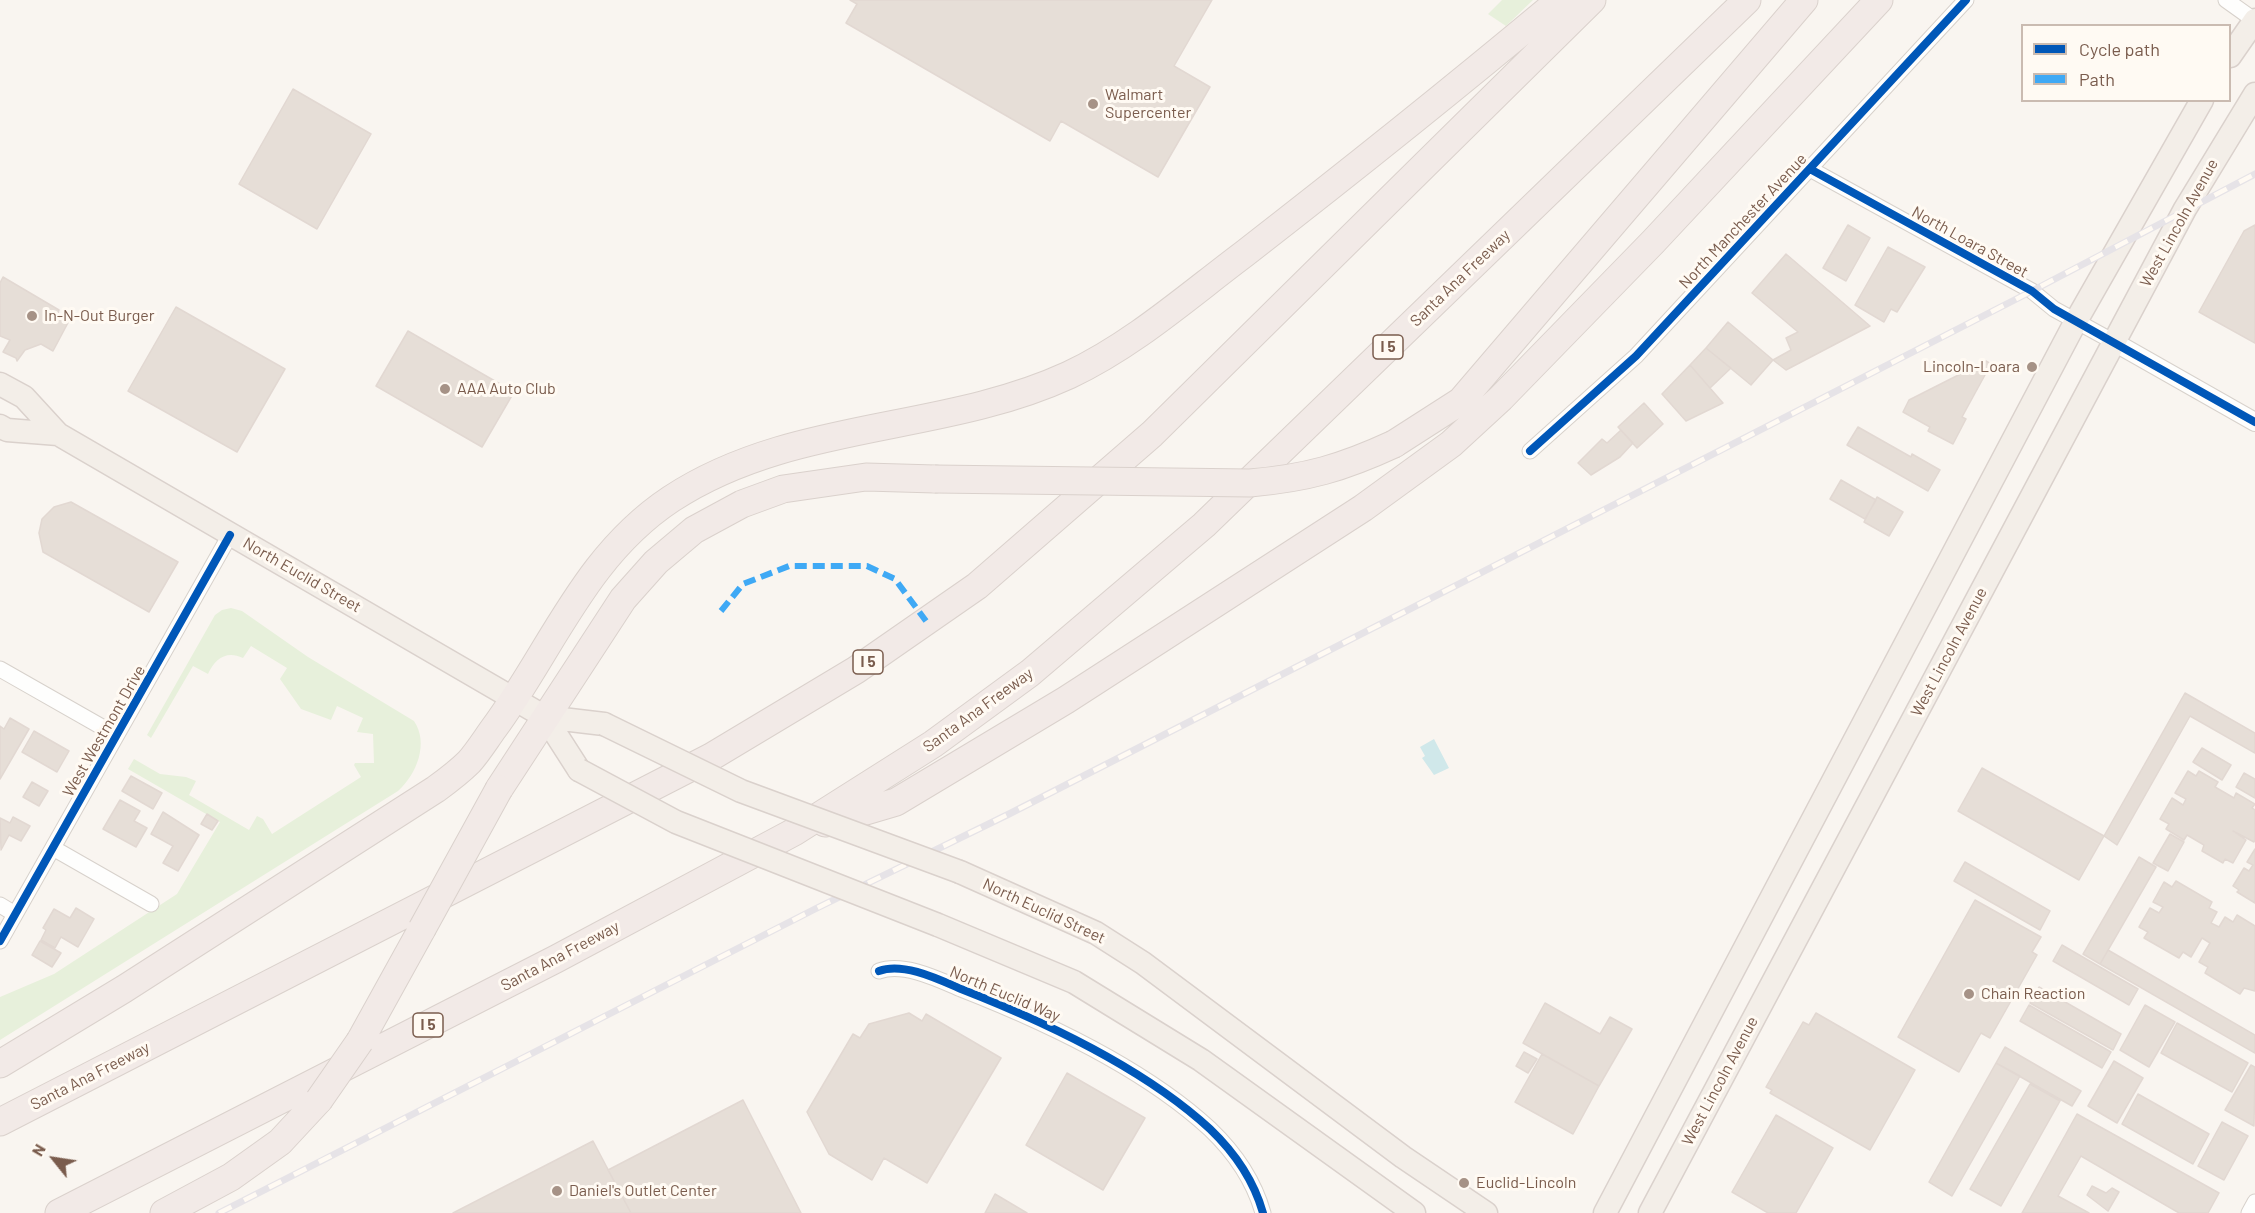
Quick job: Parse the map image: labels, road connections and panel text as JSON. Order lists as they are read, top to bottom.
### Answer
{
  "streets": {
    "highway": ["Santa Ana Freeway", "I 5"],
    "main road": ["West Lincoln Avenue", "North Euclid Street"],
    "street": [
      "North Manchester Avenue",
      "North Loara Street",
      "West Westmont Drive",
      "North Euclid Way"
    ]
  },
  "crossings": [
    ["North Manchester Avenue", "North Loara Street"],
    ["West Lincoln Avenue", "North Loara Street"],
    ["North Euclid Street", "West Westmont Drive"]
  ],
  "places": [
    "Walmart Supercenter",
    "In-N-Out Burger",
    "Lincoln-Loara",
    "AAA Auto Club",
    "Chain Reaction",
    "Euclid-Lincoln",
    "Daniel's Outlet Center"
  ],
  "legend": ["Cycle path", "Path"],
  "north": "top left"
}
